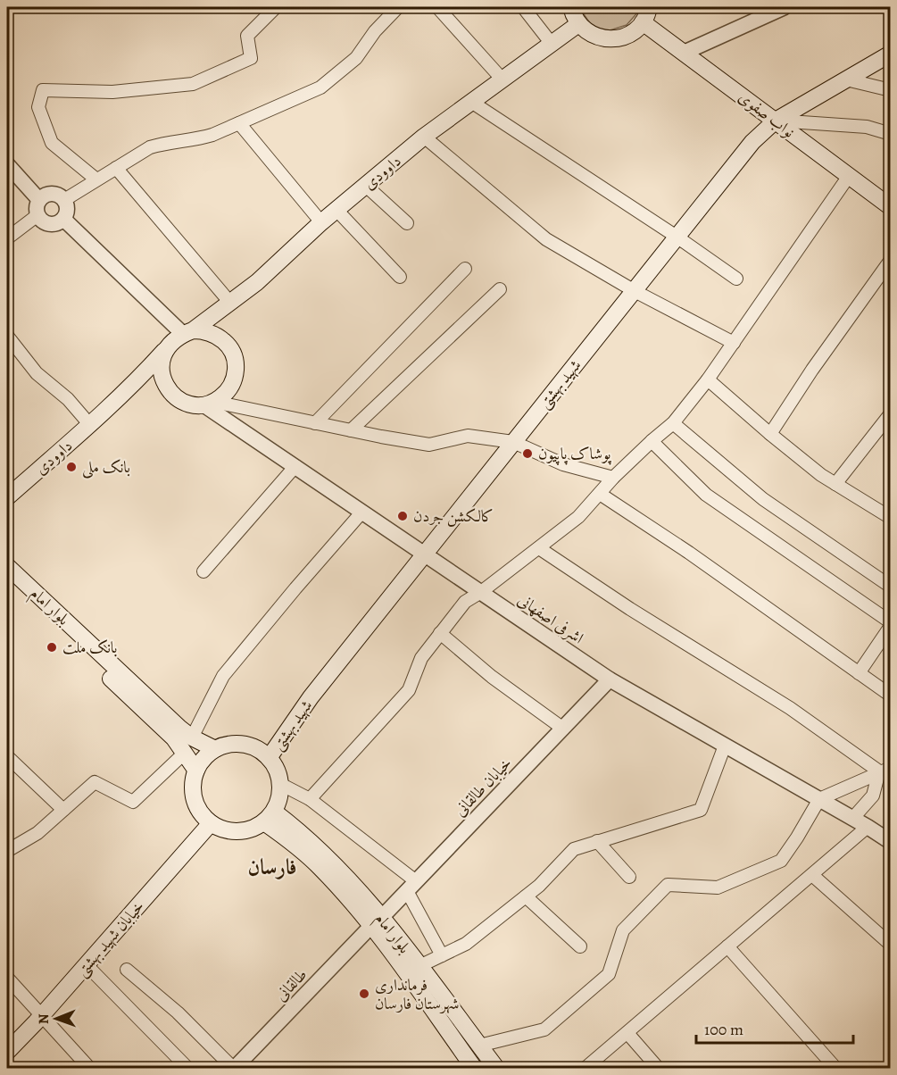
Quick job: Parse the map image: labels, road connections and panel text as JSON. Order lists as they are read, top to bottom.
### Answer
{
  "streets": {
    "main road": [
      "نواب صفوی",
      "داوودی",
      "شهید بهشتی",
      "بلوار امام",
      "خیابان شهید بهشتی"
    ],
    "street": ["اشرفی اصفهانی", "خیابان طالقانی", "طالقانی"]
  },
  "crossings": [
    ["نواب صفوی", "شهید بهشتی"],
    ["داوودی", "اشرفی اصفهانی"],
    ["شهید بهشتی", "بلوار امام"],
    ["شهید بهشتی", "اشرفی اصفهانی"],
    ["شهید بهشتی", "خیابان شهید بهشتی"],
    ["بلوار امام", "خیابان طالقانی"],
    ["بلوار امام", "خیابان شهید بهشتی"],
    ["بلوار امام", "طالقانی"],
    ["اشرفی اصفهانی", "خیابان طالقانی"],
    ["خیابان طالقانی", "طالقانی"]
  ],
  "districts": ["فارسان"],
  "places": [
    "پوشاک پاپیون",
    "بانک ملی",
    "کالکشن جردن",
    "بانک ملت",
    "فرمانداری شهرستان فارسان"
  ],
  "scale_bar": "100 m",
  "north": "left"
}
